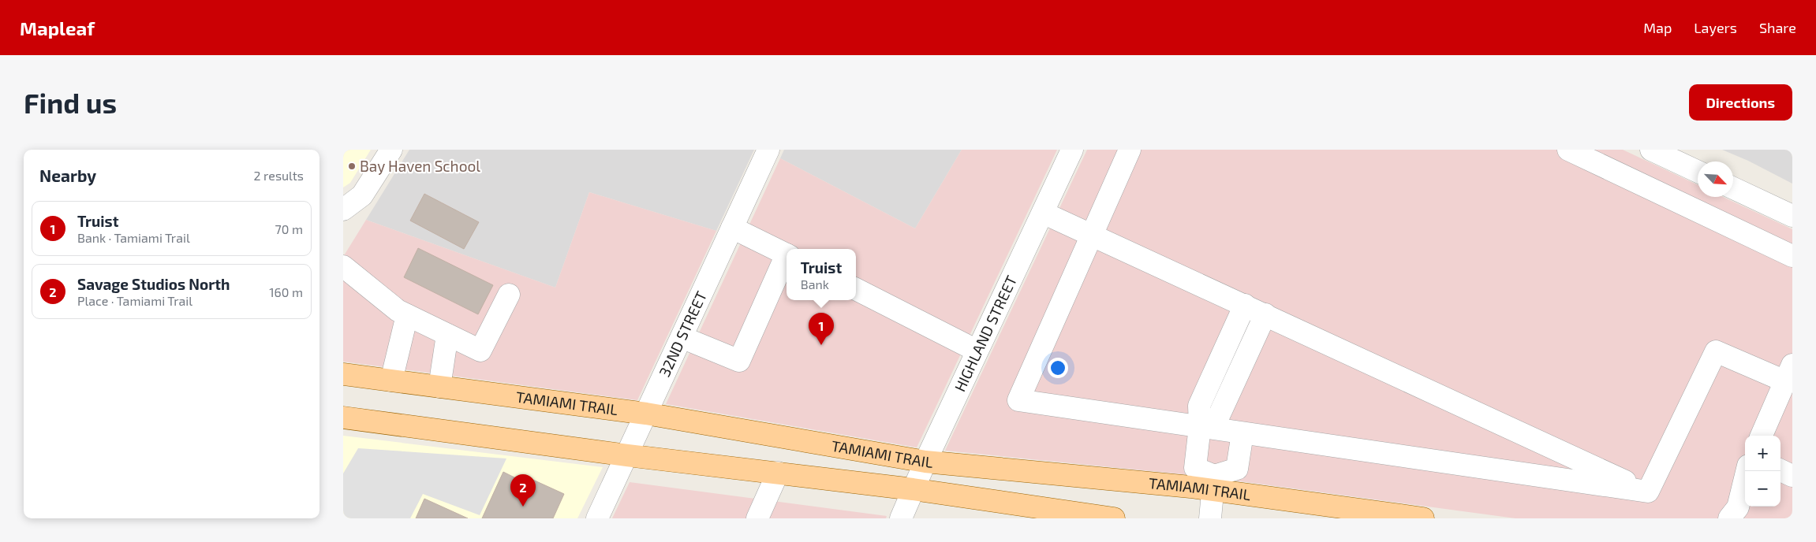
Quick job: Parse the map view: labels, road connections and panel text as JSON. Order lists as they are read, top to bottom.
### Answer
{
  "streets": {
    "main road": ["TAMIAMI TRAIL"],
    "street": ["HIGHLAND STREET", "32ND STREET"]
  },
  "crossings": [
    ["HIGHLAND STREET", "TAMIAMI TRAIL"],
    ["32ND STREET", "TAMIAMI TRAIL"]
  ],
  "places": ["Bay Haven School"],
  "north": "bottom right",
  "page": {
    "header": "Mapleaf",
    "nav": ["Map", "Layers", "Share"],
    "buttons": "Directions",
    "title": "Find us",
    "heading": ["Nearby", "2 results"],
    "list": [
      {
        "mark": "1",
        "name": "Truist",
        "note": "Bank · Tamiami Trail",
        "value": "70 m"
      },
      {
        "mark": "2",
        "name": "Savage Studios North",
        "note": "Place · Tamiami Trail",
        "value": "160 m"
      }
    ],
    "popup": ["Truist", "Bank"],
    "pins": ["1", "2"],
    "map_buttons": ["+", "−"]
  }
}
